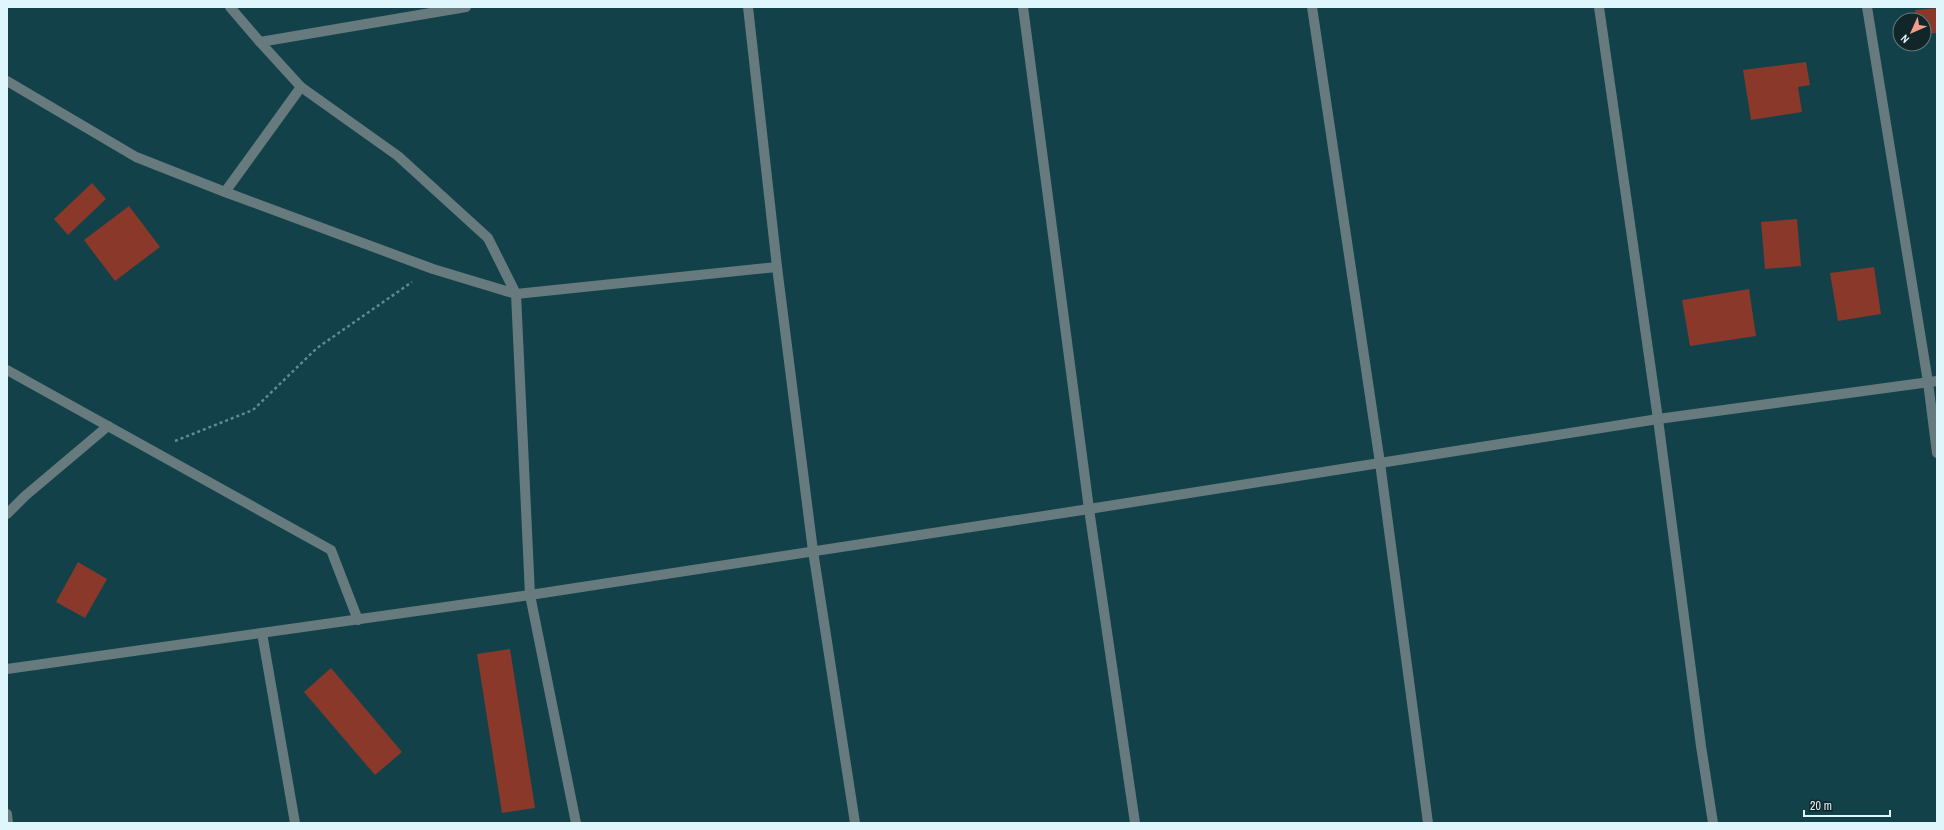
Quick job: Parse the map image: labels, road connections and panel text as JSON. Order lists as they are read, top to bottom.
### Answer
{
  "scale_bar": "20 m",
  "north": "bottom left"
}
